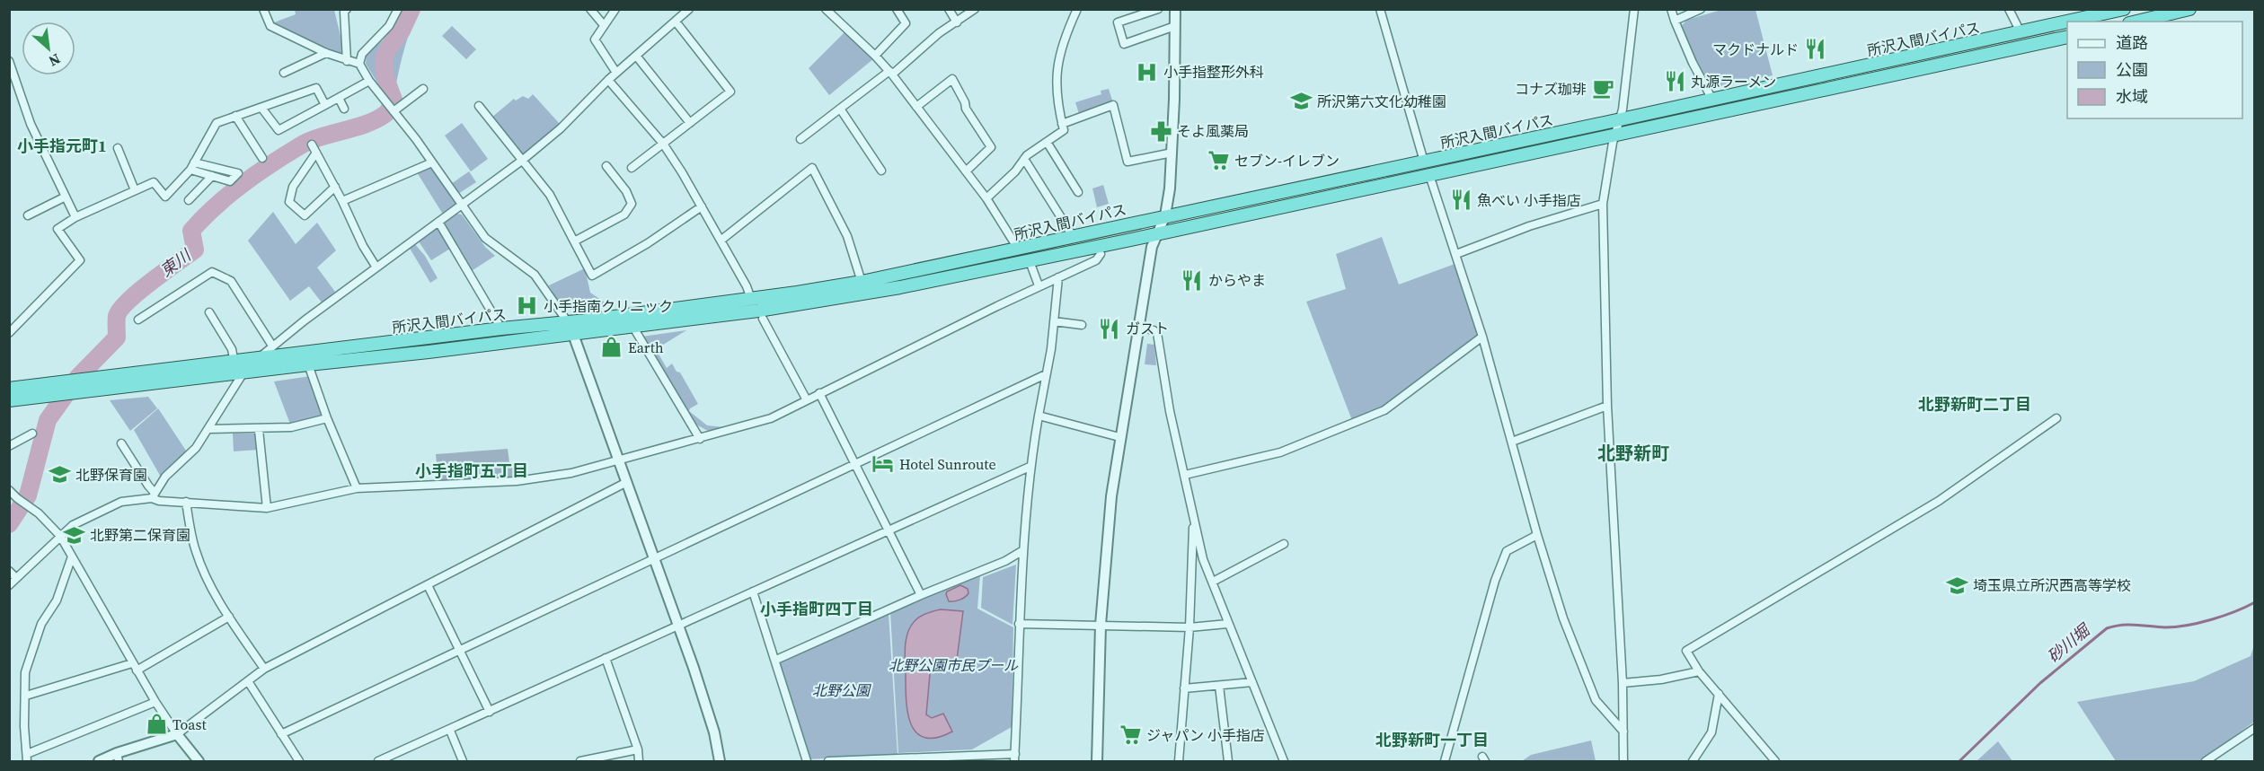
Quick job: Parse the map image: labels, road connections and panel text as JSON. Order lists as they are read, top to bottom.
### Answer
{
  "streets": {
    "highway": ["所沢入間バイパス"]
  },
  "districts": [
    "小手指元町1",
    "北野新町二丁目",
    "北野新町",
    "小手指町五丁目",
    "小手指町四丁目",
    "北野新町一丁目"
  ],
  "water": ["東川", "砂川堀"],
  "parks": ["北野公園市民プール", "北野公園"],
  "places": {
    "restaurant": [
      "マクドナルド",
      "丸源ラーメン",
      "魚べい 小手指店",
      "からやま",
      "ガスト"
    ],
    "hospital": ["小手指整形外科", "小手指南クリニック"],
    "cafe": ["コナズ珈琲"],
    "school or university": [
      "所沢第六文化幼稚園",
      "北野保育園",
      "北野第二保育園",
      "埼玉県立所沢西高等学校"
    ],
    "pharmacy": ["そよ風薬局"],
    "supermarket": ["セブン-イレブン", "ジャパン 小手指店"],
    "shop": ["Earth", "Toast"],
    "hotel": ["Hotel Sunroute"]
  },
  "legend": ["道路", "公園", "水域"],
  "north": "bottom right"
}
